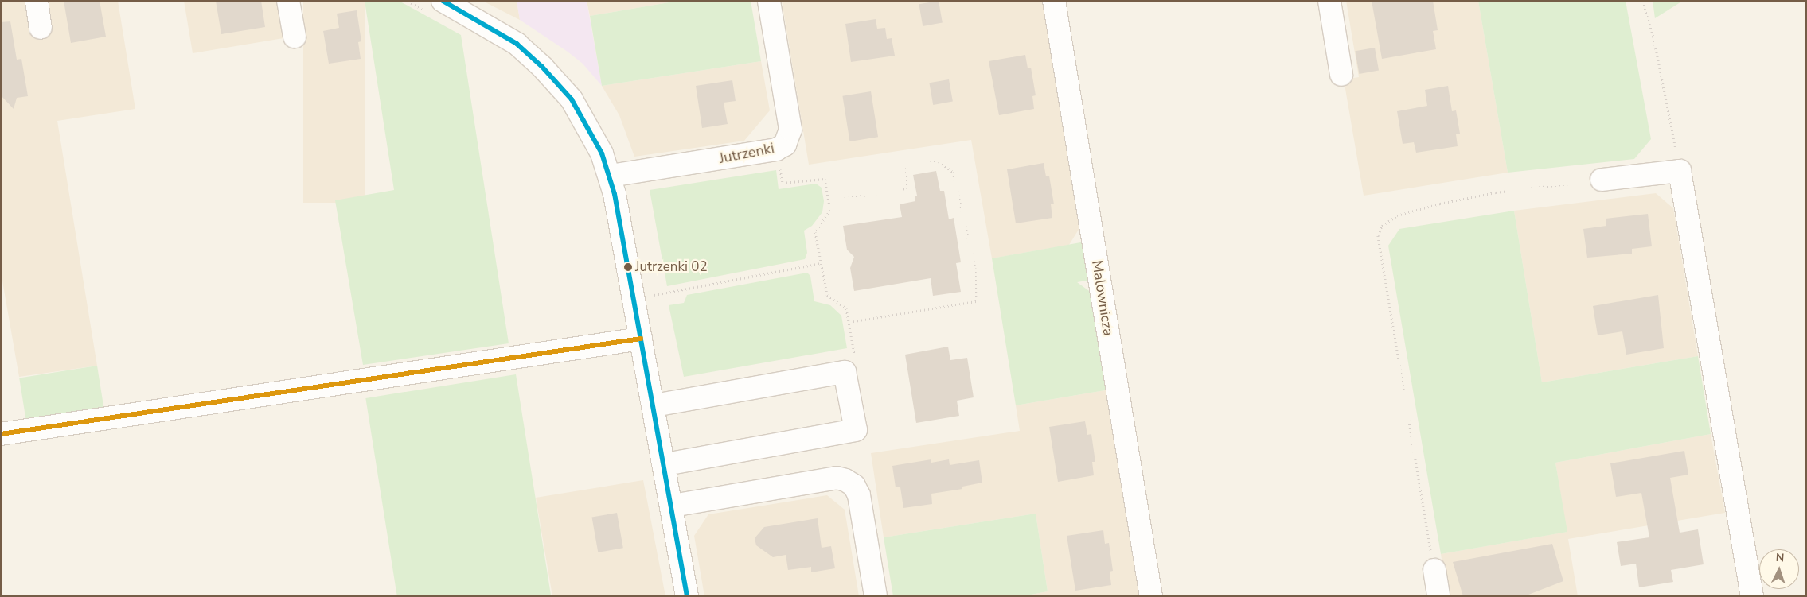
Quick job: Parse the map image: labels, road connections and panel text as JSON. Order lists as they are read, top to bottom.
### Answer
{
  "streets": {
    "street": ["Jutrzenki", "Malownicza"]
  },
  "places": ["Jutrzenki 02"],
  "north": "top"
}
